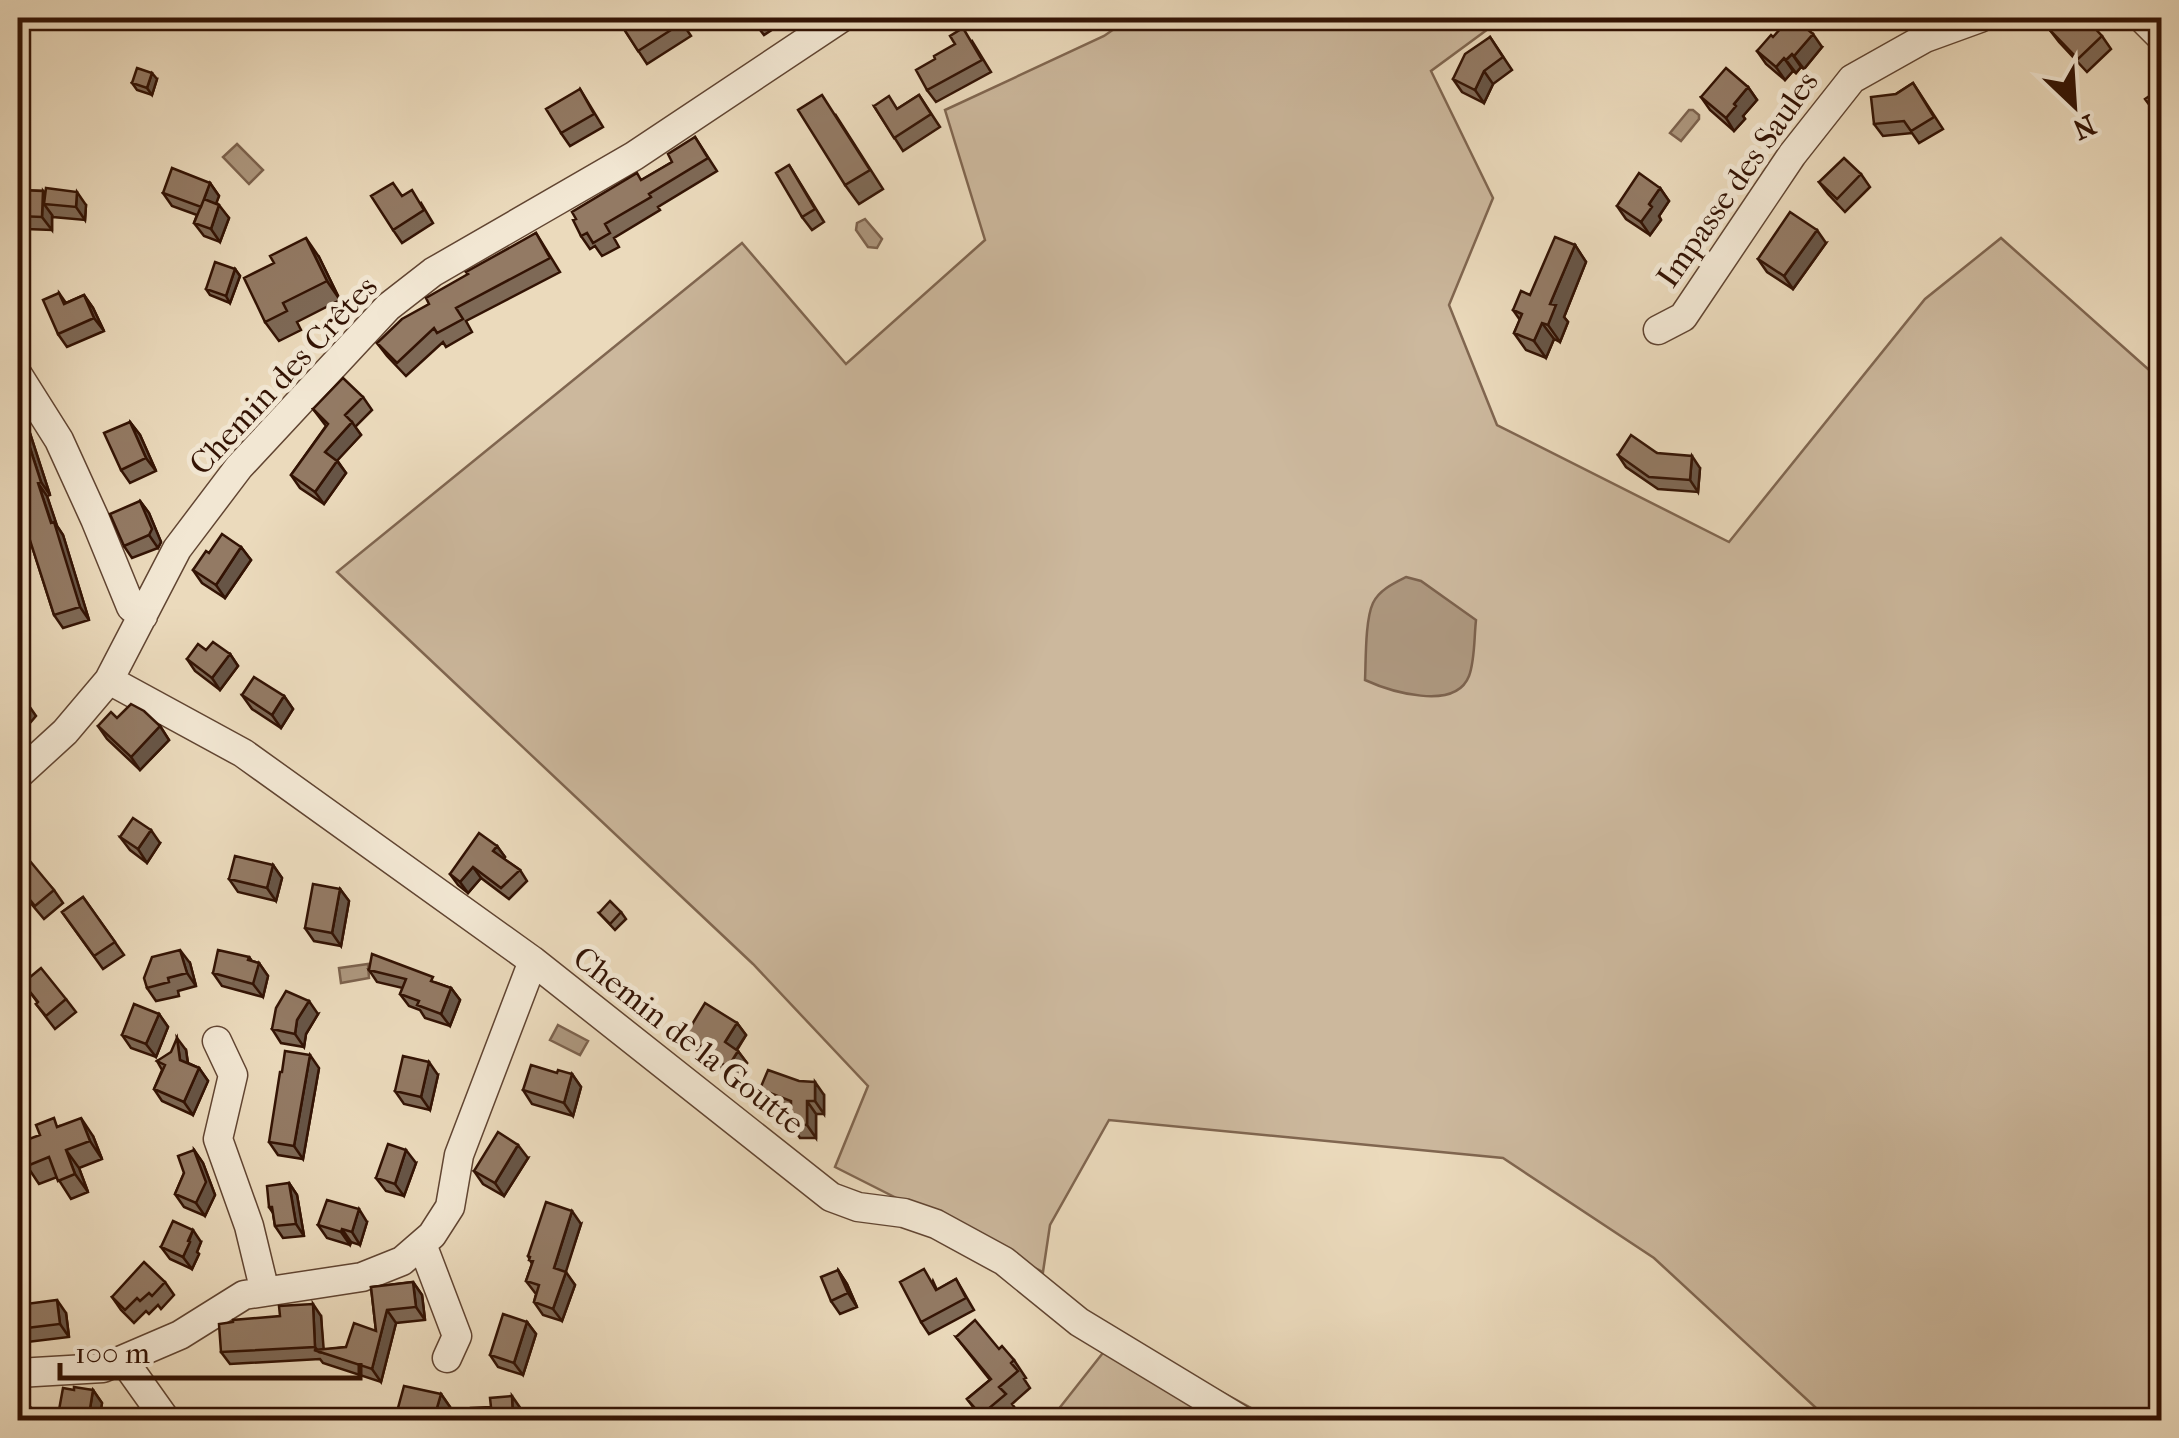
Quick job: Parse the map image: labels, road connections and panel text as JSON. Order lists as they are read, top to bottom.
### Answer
{
  "streets": {
    "street": ["Impasse des Saules", "Chemin des Crêtes", "Chemin de la Goutte"]
  },
  "crossings": [
    ["Chemin des Crêtes", "Chemin de la Goutte"]
  ],
  "scale_bar": "100 m",
  "north": "bottom right"
}
